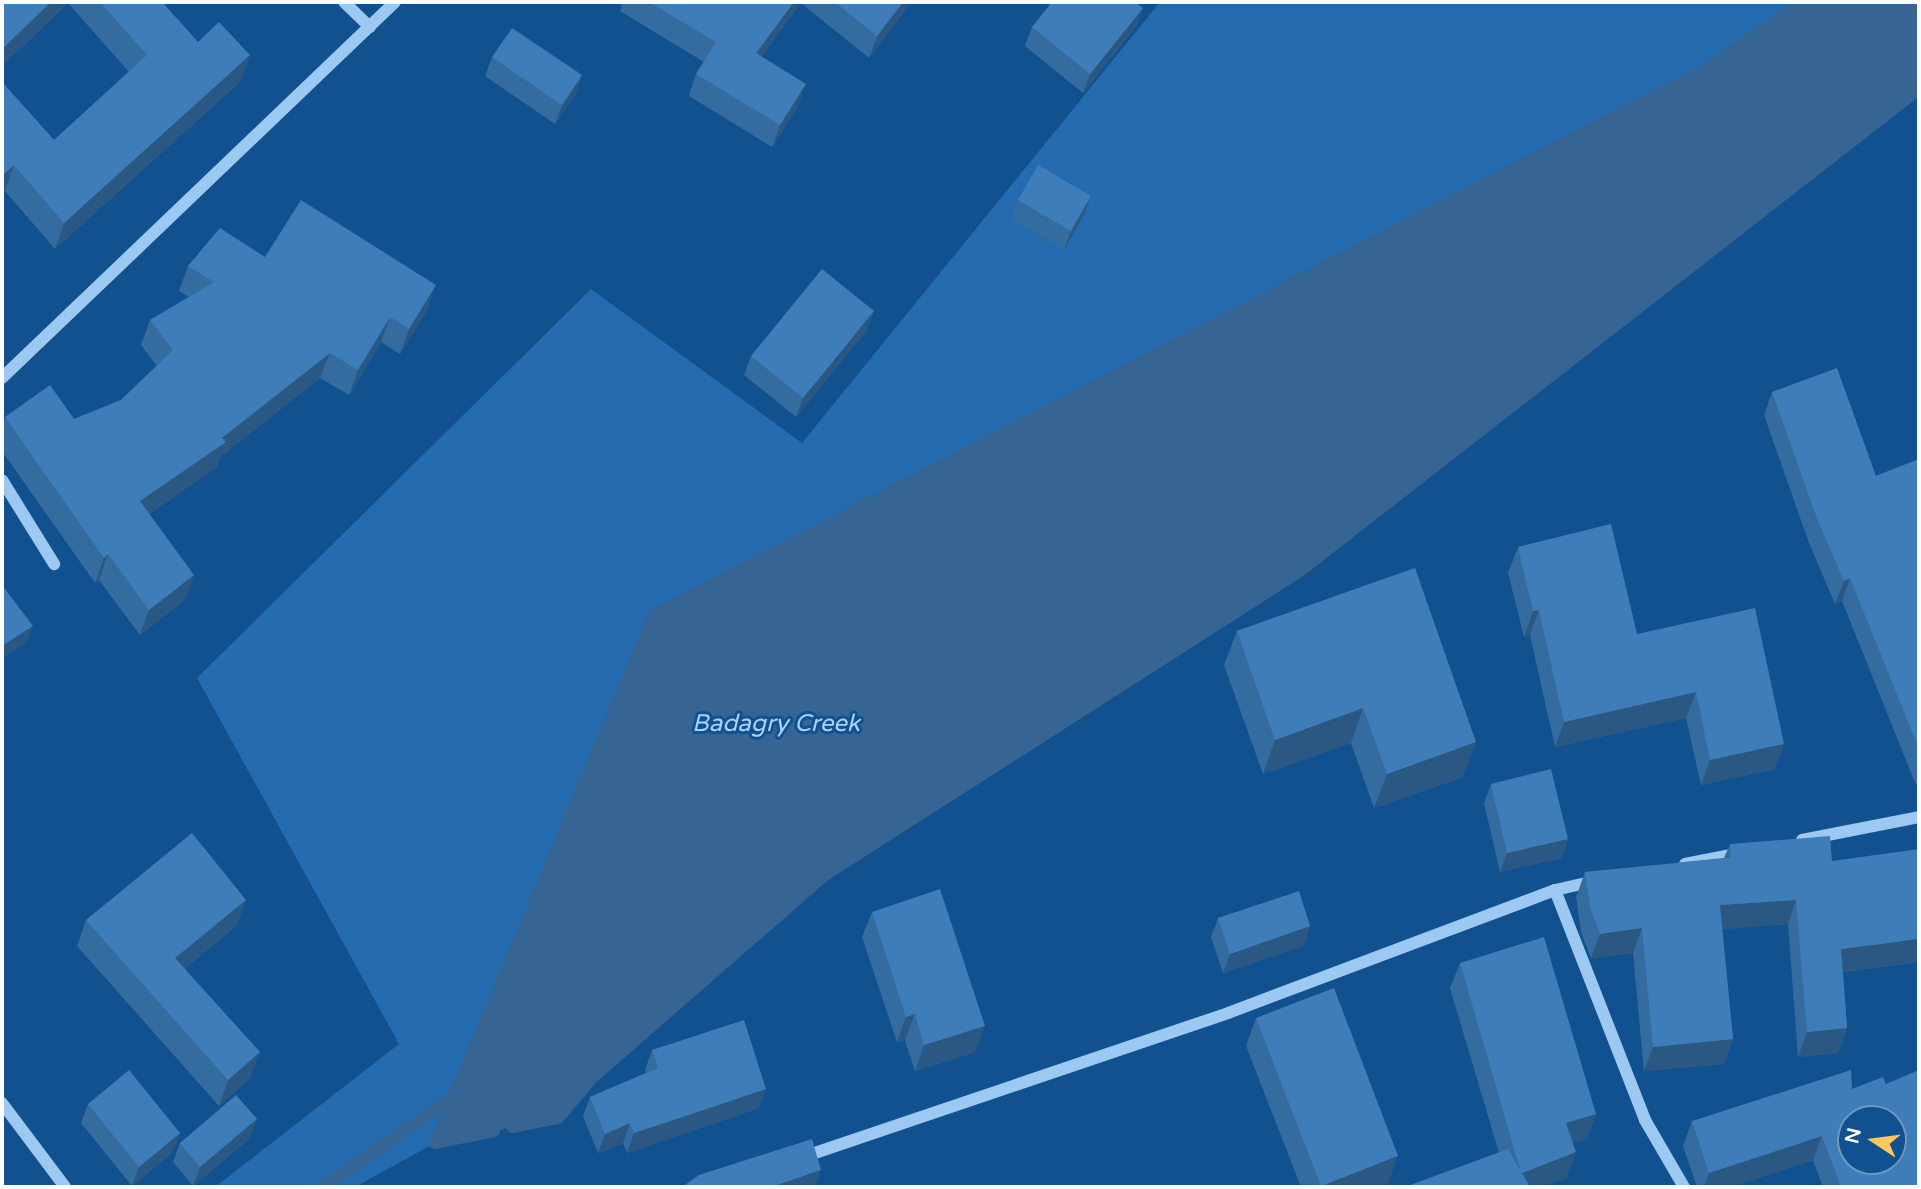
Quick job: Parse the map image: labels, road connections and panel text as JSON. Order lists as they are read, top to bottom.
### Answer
{
  "water": ["Badagry Creek"],
  "north": "left"
}
